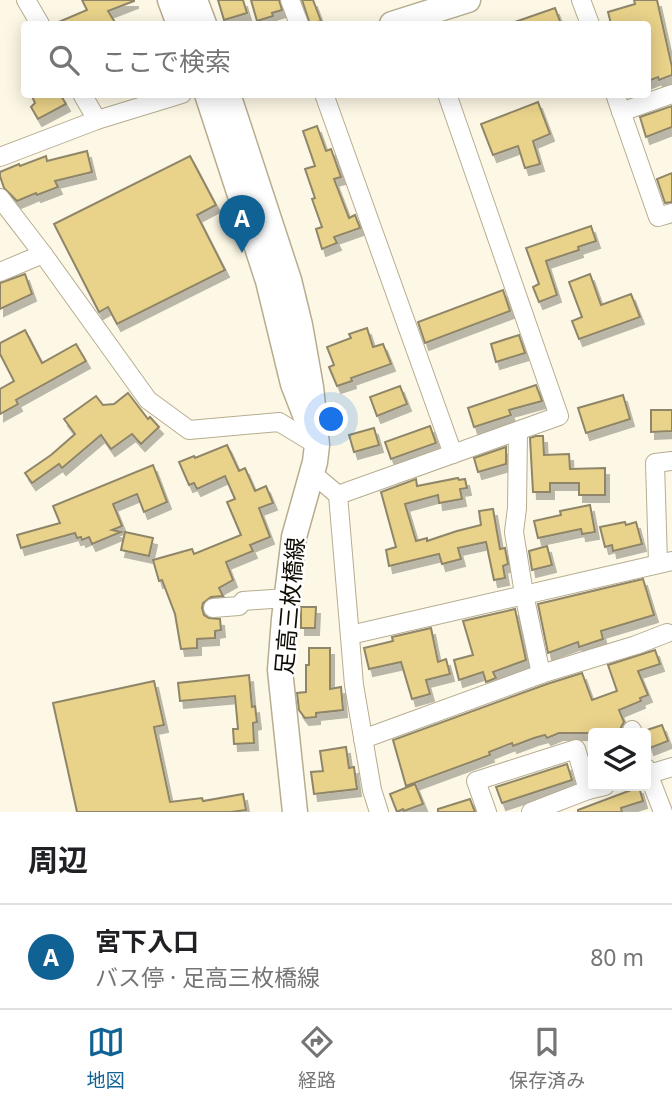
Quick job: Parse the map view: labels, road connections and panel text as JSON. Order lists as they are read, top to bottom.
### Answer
{
  "streets": {
    "main road": ["足高三枚橋線"]
  },
  "page": {
    "search": "ここで検索",
    "pins": "A",
    "heading": "周辺",
    "list": [
      {
        "mark": "A",
        "name": "宮下入口",
        "note": "バス停 · 足高三枚橋線",
        "value": "80 m"
      }
    ],
    "nav": ["地図", "経路", "保存済み"]
  }
}
